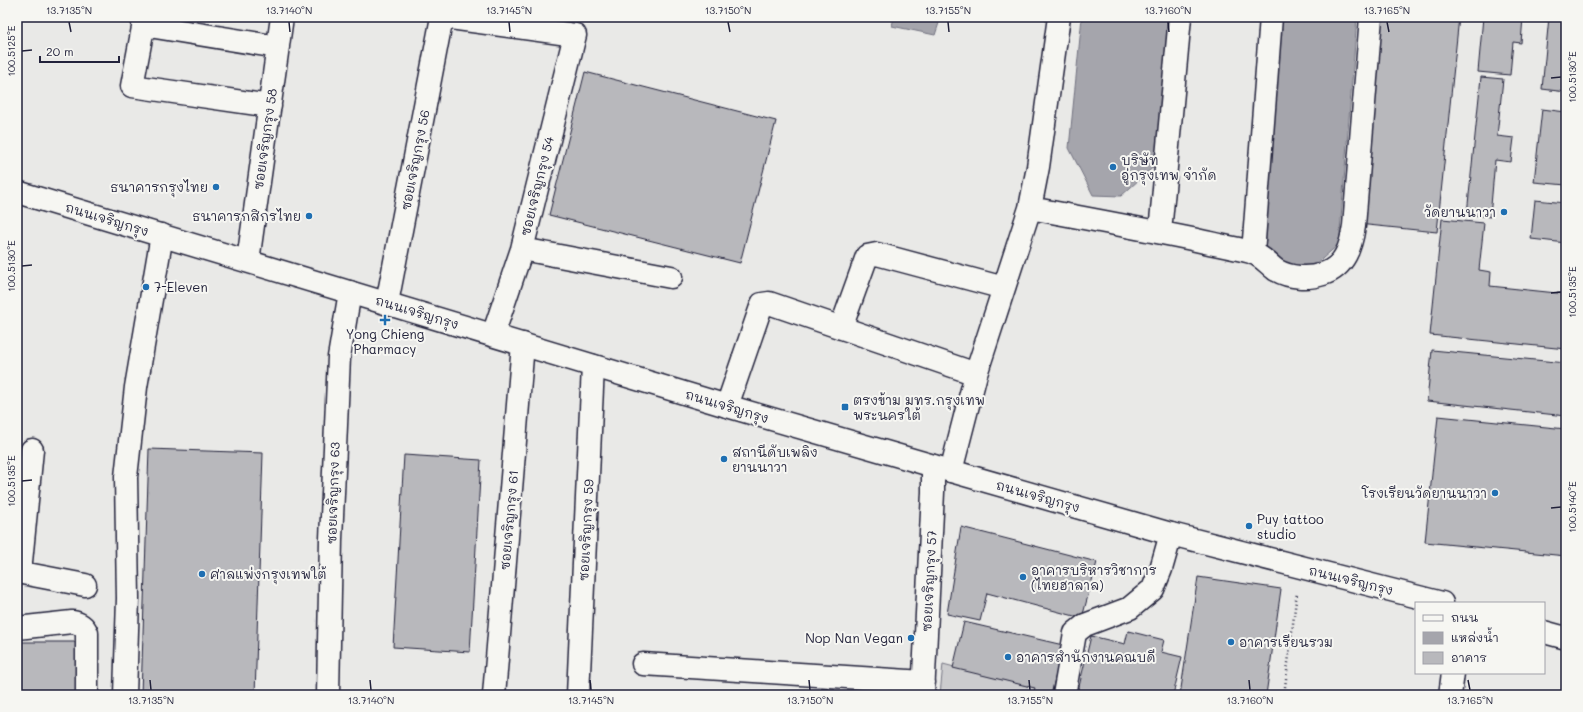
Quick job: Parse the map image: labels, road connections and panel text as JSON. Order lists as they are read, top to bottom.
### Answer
{
  "streets": {
    "street": [
      "ซอยเจริญกรุง 58",
      "ซอยเจริญกรุง 56",
      "ซอยเจริญกรุง 54",
      "ถนนเจริญกรุง",
      "ซอยเจริญกรุง 63",
      "ซอยเจริญกรุง 61",
      "ซอยเจริญกรุง 59",
      "ซอยเจริญกรุง 57"
    ]
  },
  "crossings": [
    ["ซอยเจริญกรุง 58", "ถนนเจริญกรุง"],
    ["ซอยเจริญกรุง 56", "ซอยเจริญกรุง 54"],
    ["ซอยเจริญกรุง 56", "ถนนเจริญกรุง"],
    ["ซอยเจริญกรุง 54", "ถนนเจริญกรุง"],
    ["ถนนเจริญกรุง", "ซอยเจริญกรุง 63"],
    ["ถนนเจริญกรุง", "ซอยเจริญกรุง 61"],
    ["ถนนเจริญกรุง", "ซอยเจริญกรุง 59"],
    ["ถนนเจริญกรุง", "ซอยเจริญกรุง 57"]
  ],
  "places": {
    "other": [
      "บริษัท อู่กรุงเทพ จำกัด",
      "ธนาคารกรุงไทย",
      "วัดยานนาวา",
      "ธนาคารกสิกรไทย",
      "7-Eleven",
      "สถานีดับเพลิง ยานนาวา",
      "โรงเรียนวัดยานนาวา",
      "Puy tattoo studio",
      "ศาลแพ่งกรุงเทพใต้",
      "อาคารบริหารวิชาการ (ไทยฮาลาล)",
      "Nop Nan Vegan",
      "อาคารเรียนรวม",
      "อาคารสำนักงานคณบดี"
    ],
    "health": ["Yong Chieng Pharmacy"],
    "transit": ["ตรงข้าม มทร.กรุงเทพ พระนครใต้"]
  },
  "legend": ["ถนน", "แหล่งน้ำ", "อาคาร"],
  "scale_bar": "20 m",
  "coordinates": [
    "13.7135°N",
    "13.7140°N",
    "13.7145°N",
    "13.7150°N",
    "13.7155°N",
    "13.7160°N",
    "13.7165°N",
    "100.5125°E",
    "100.5130°E",
    "100.5135°E",
    "100.5140°E"
  ]
}
